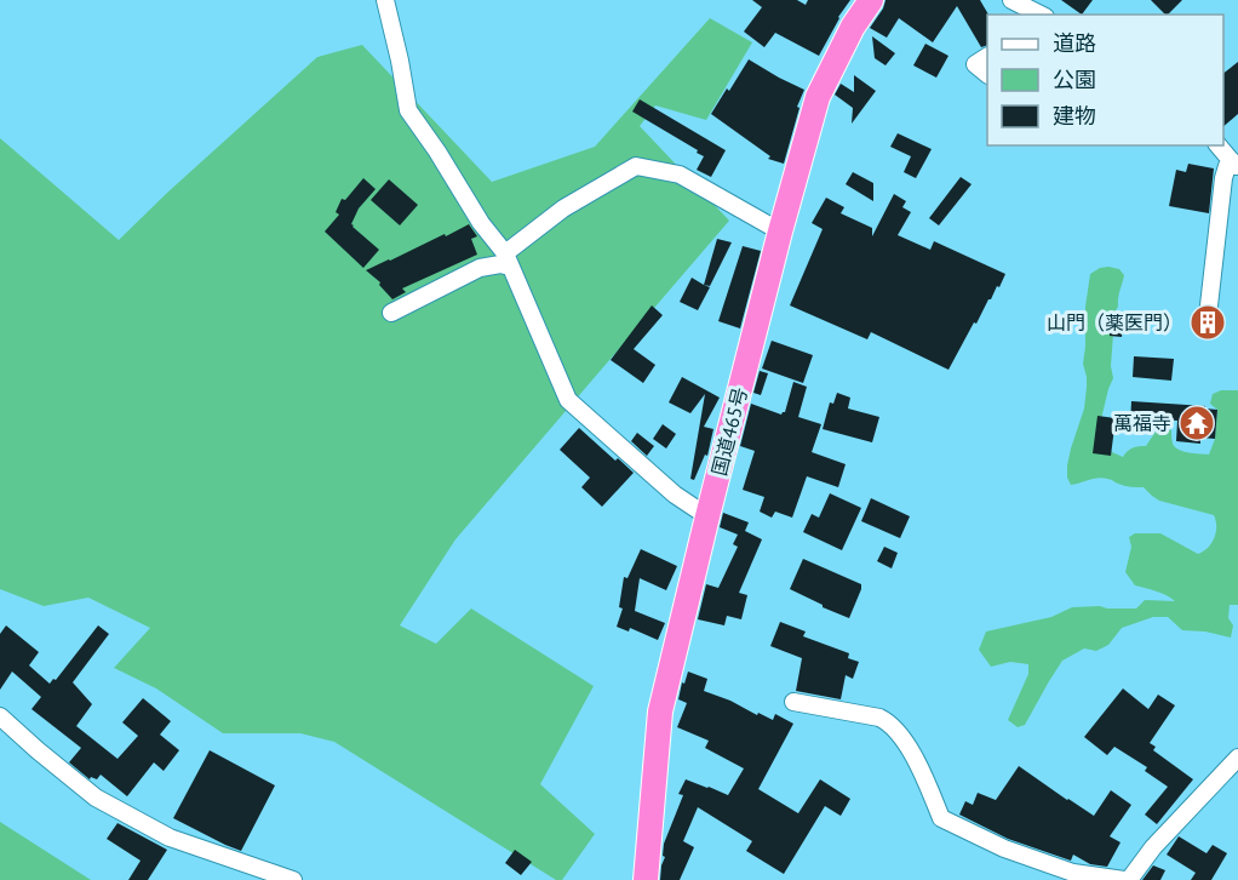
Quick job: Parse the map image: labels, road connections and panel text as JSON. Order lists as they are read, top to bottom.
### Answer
{
  "streets": {
    "highway": ["国道465号"]
  },
  "places": {
    "building": ["山門（薬医門）"],
    "temple": ["萬福寺"]
  },
  "legend": ["道路", "公園", "建物"]
}
